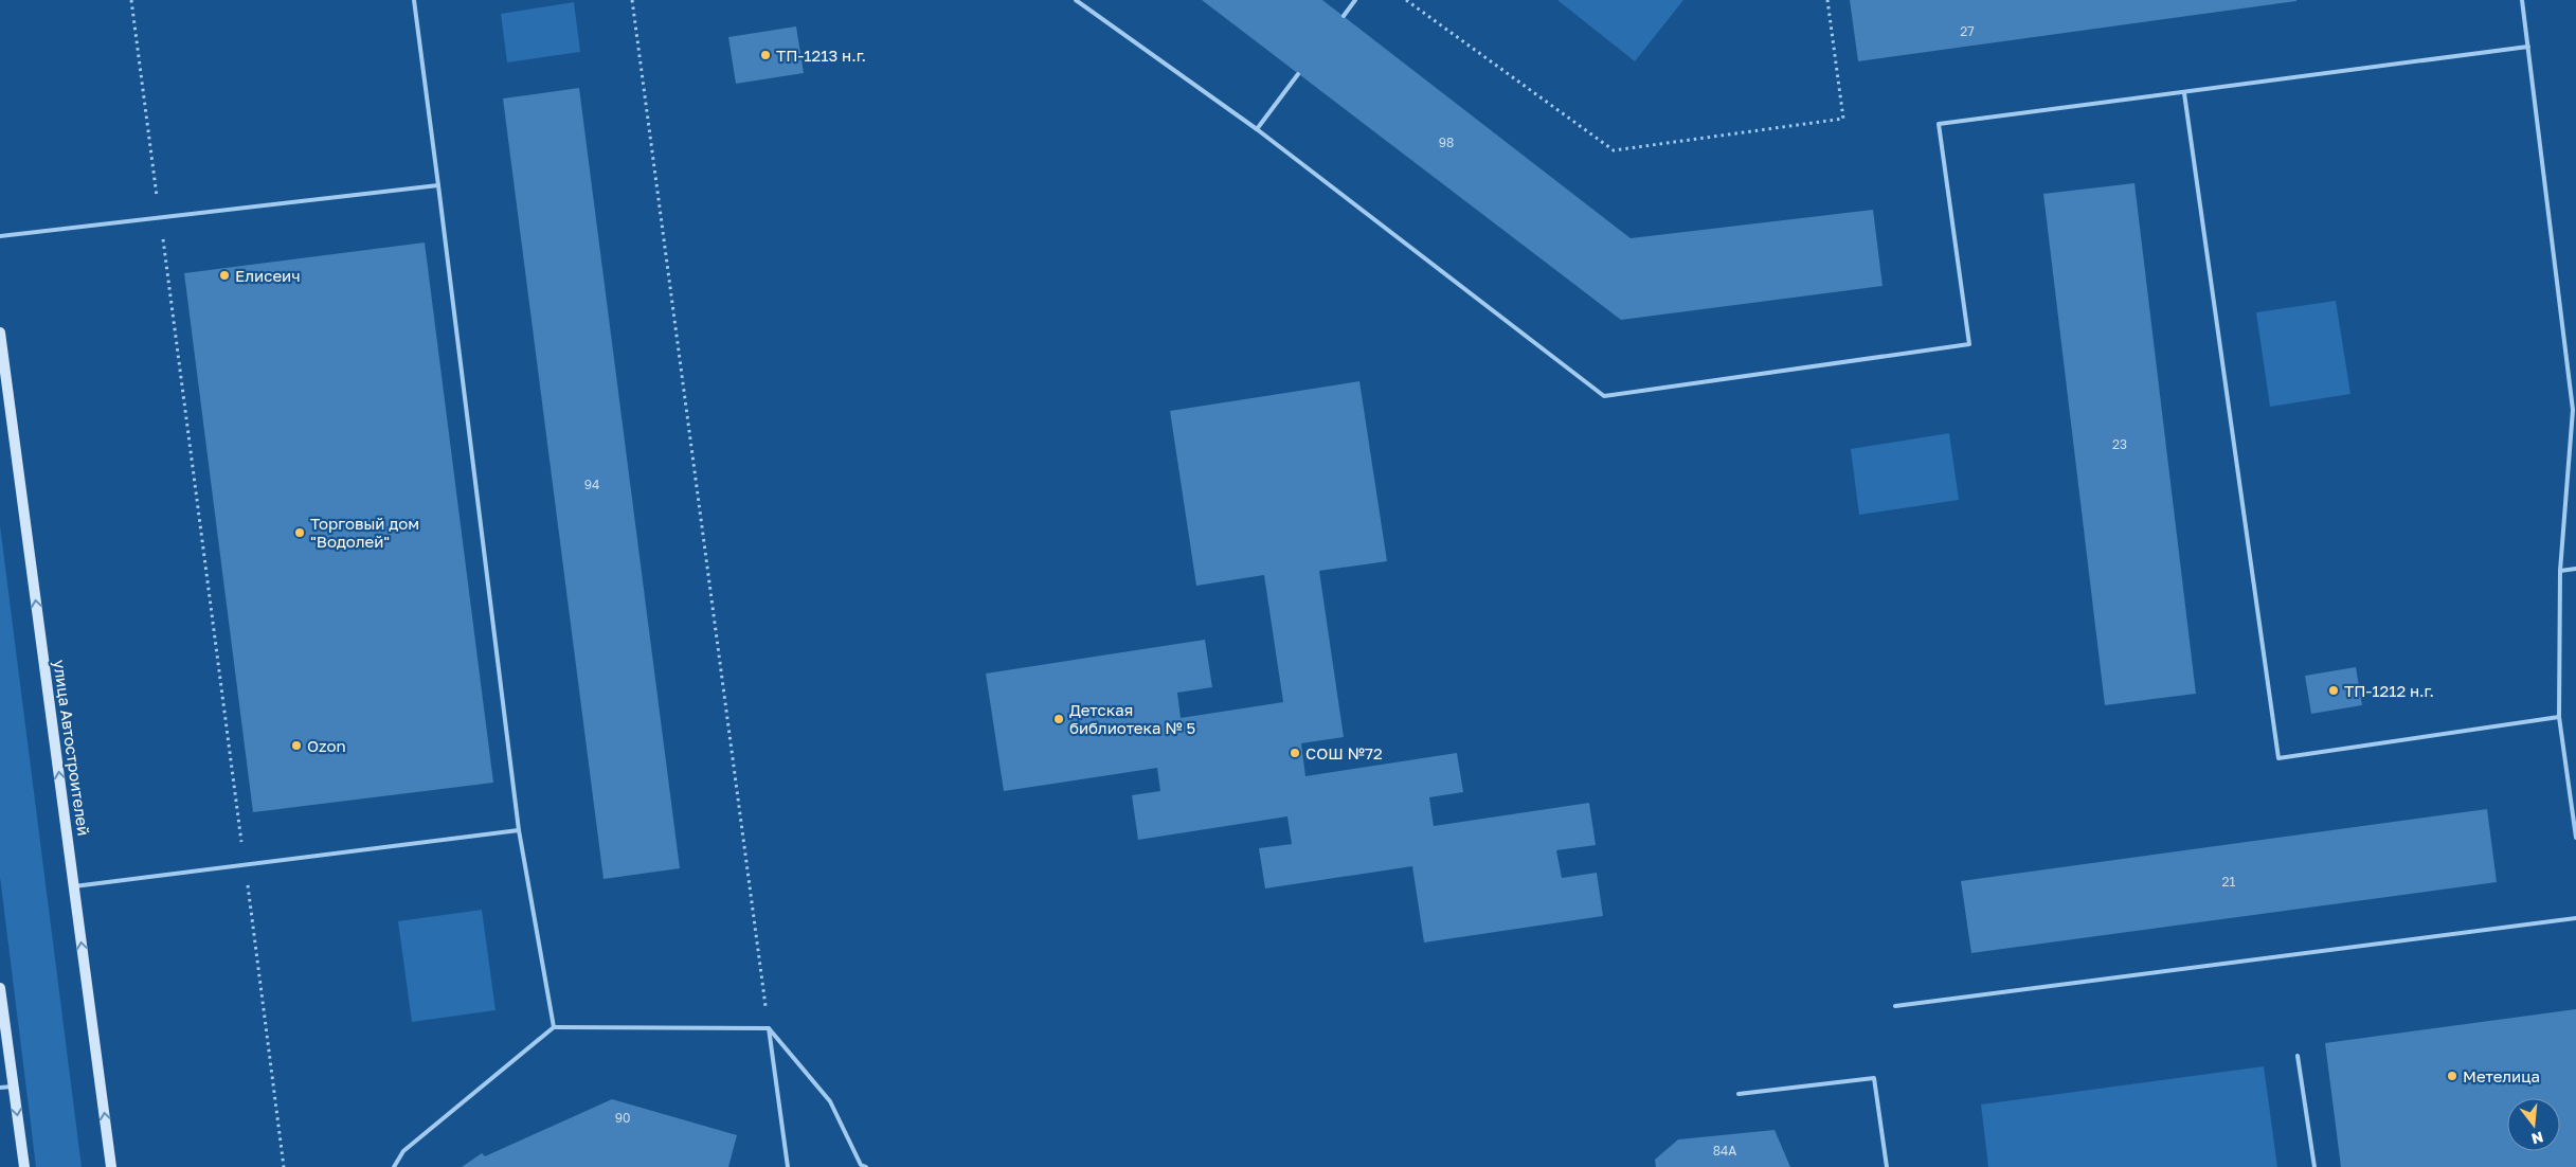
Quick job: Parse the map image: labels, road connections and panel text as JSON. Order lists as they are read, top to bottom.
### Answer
{
  "streets": {
    "main road": ["улица Автостроителей"]
  },
  "one_way": ["улица Автостроителей"],
  "places": [
    "ТП-1213 н.г.",
    "Елисеич",
    "Торговый дом \"Водолей\"",
    "ТП-1212 н.г.",
    "Детская библиотека № 5",
    "Ozon",
    "СОШ №72",
    "Метелица"
  ],
  "house_numbers": [
    "27",
    "98",
    "23",
    "94",
    "21",
    "90",
    "84А"
  ],
  "north": "bottom"
}
